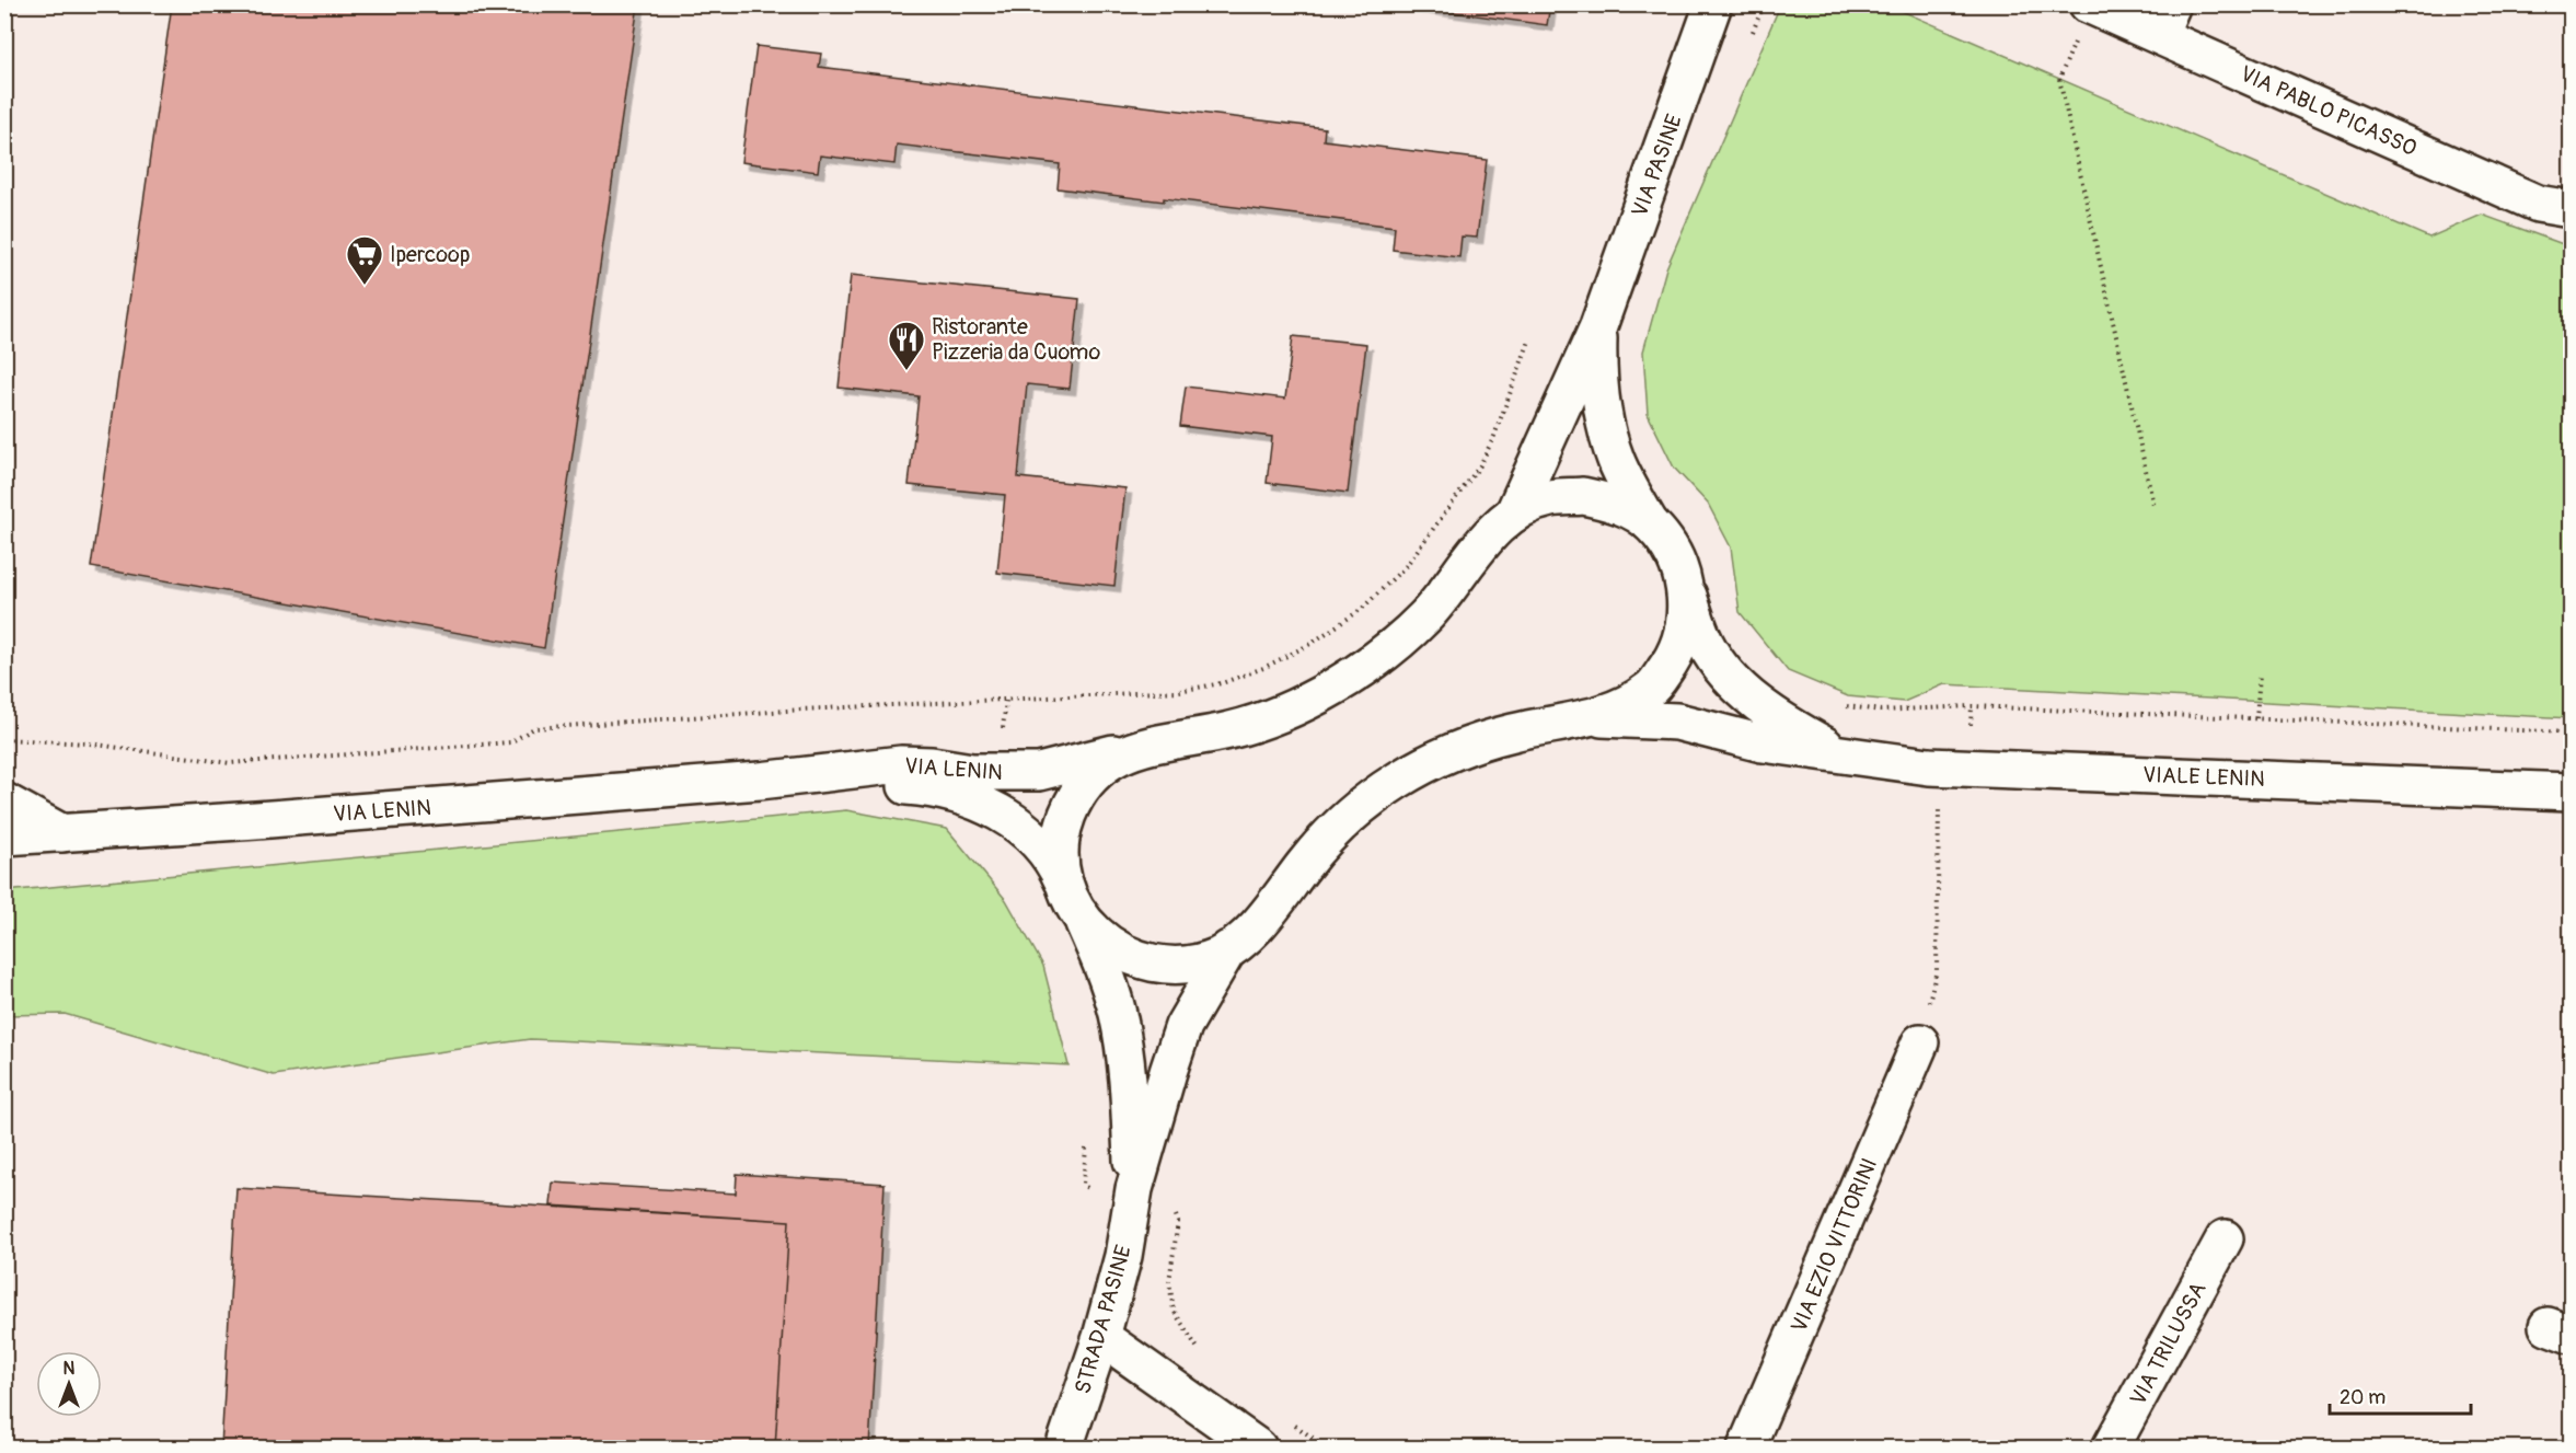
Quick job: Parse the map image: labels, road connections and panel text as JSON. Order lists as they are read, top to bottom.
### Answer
{
  "streets": {
    "main road": [
      "VIA PABLO PICASSO",
      "VIA PASINE",
      "VIA LENIN",
      "VIALE LENIN",
      "VIA EZIO VITTORINI",
      "STRADA PASINE",
      "VIA TRILUSSA"
    ]
  },
  "places": {
    "supermarket": ["Ipercoop"],
    "restaurant": ["Ristorante Pizzeria da Cuomo"]
  },
  "scale_bar": "20 m",
  "north": "top"
}
